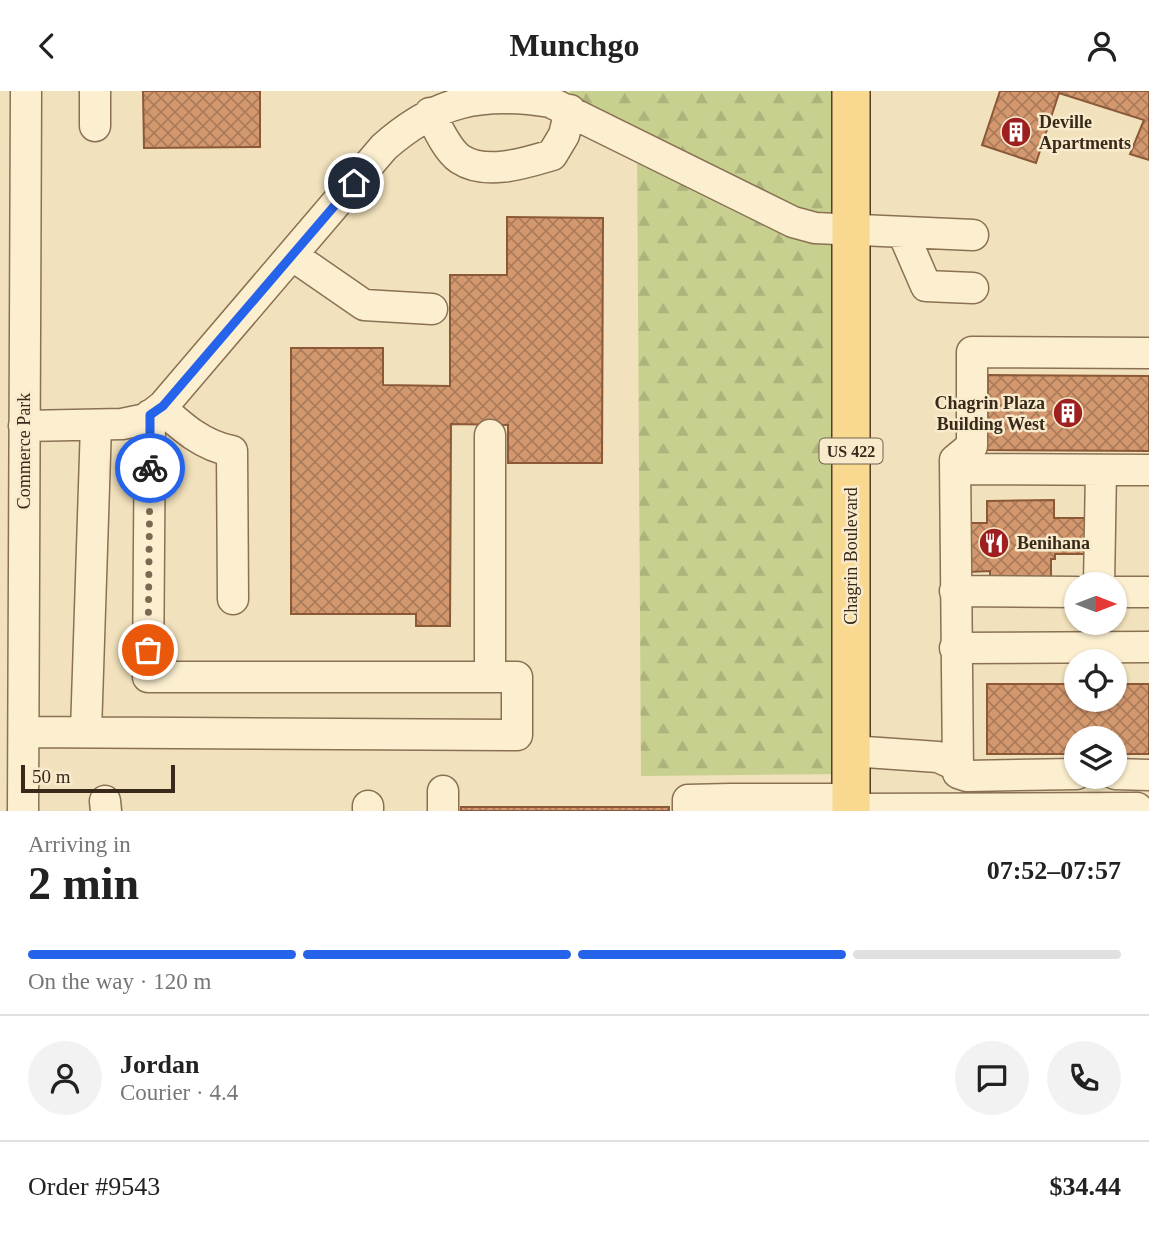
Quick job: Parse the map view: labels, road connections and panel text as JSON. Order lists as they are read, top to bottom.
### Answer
{
  "streets": {
    "main road": ["US 422", "Chagrin Boulevard"],
    "street": ["Commerce Park"]
  },
  "places": {
    "building": ["Deville Apartments", "Chagrin Plaza Building West"],
    "restaurant": ["Benihana"]
  },
  "scale_bar": "50 m",
  "north": "right",
  "page": {
    "header": "Munchgo",
    "scale": "50 m",
    "heading": ["2 min", "Arriving in", "07:52–07:57"],
    "panel": [
      "Jordan",
      "Courier · 4.4",
      "Order #9543",
      "$34.44"
    ],
    "bar": "On the way · 120 m"
  }
}
